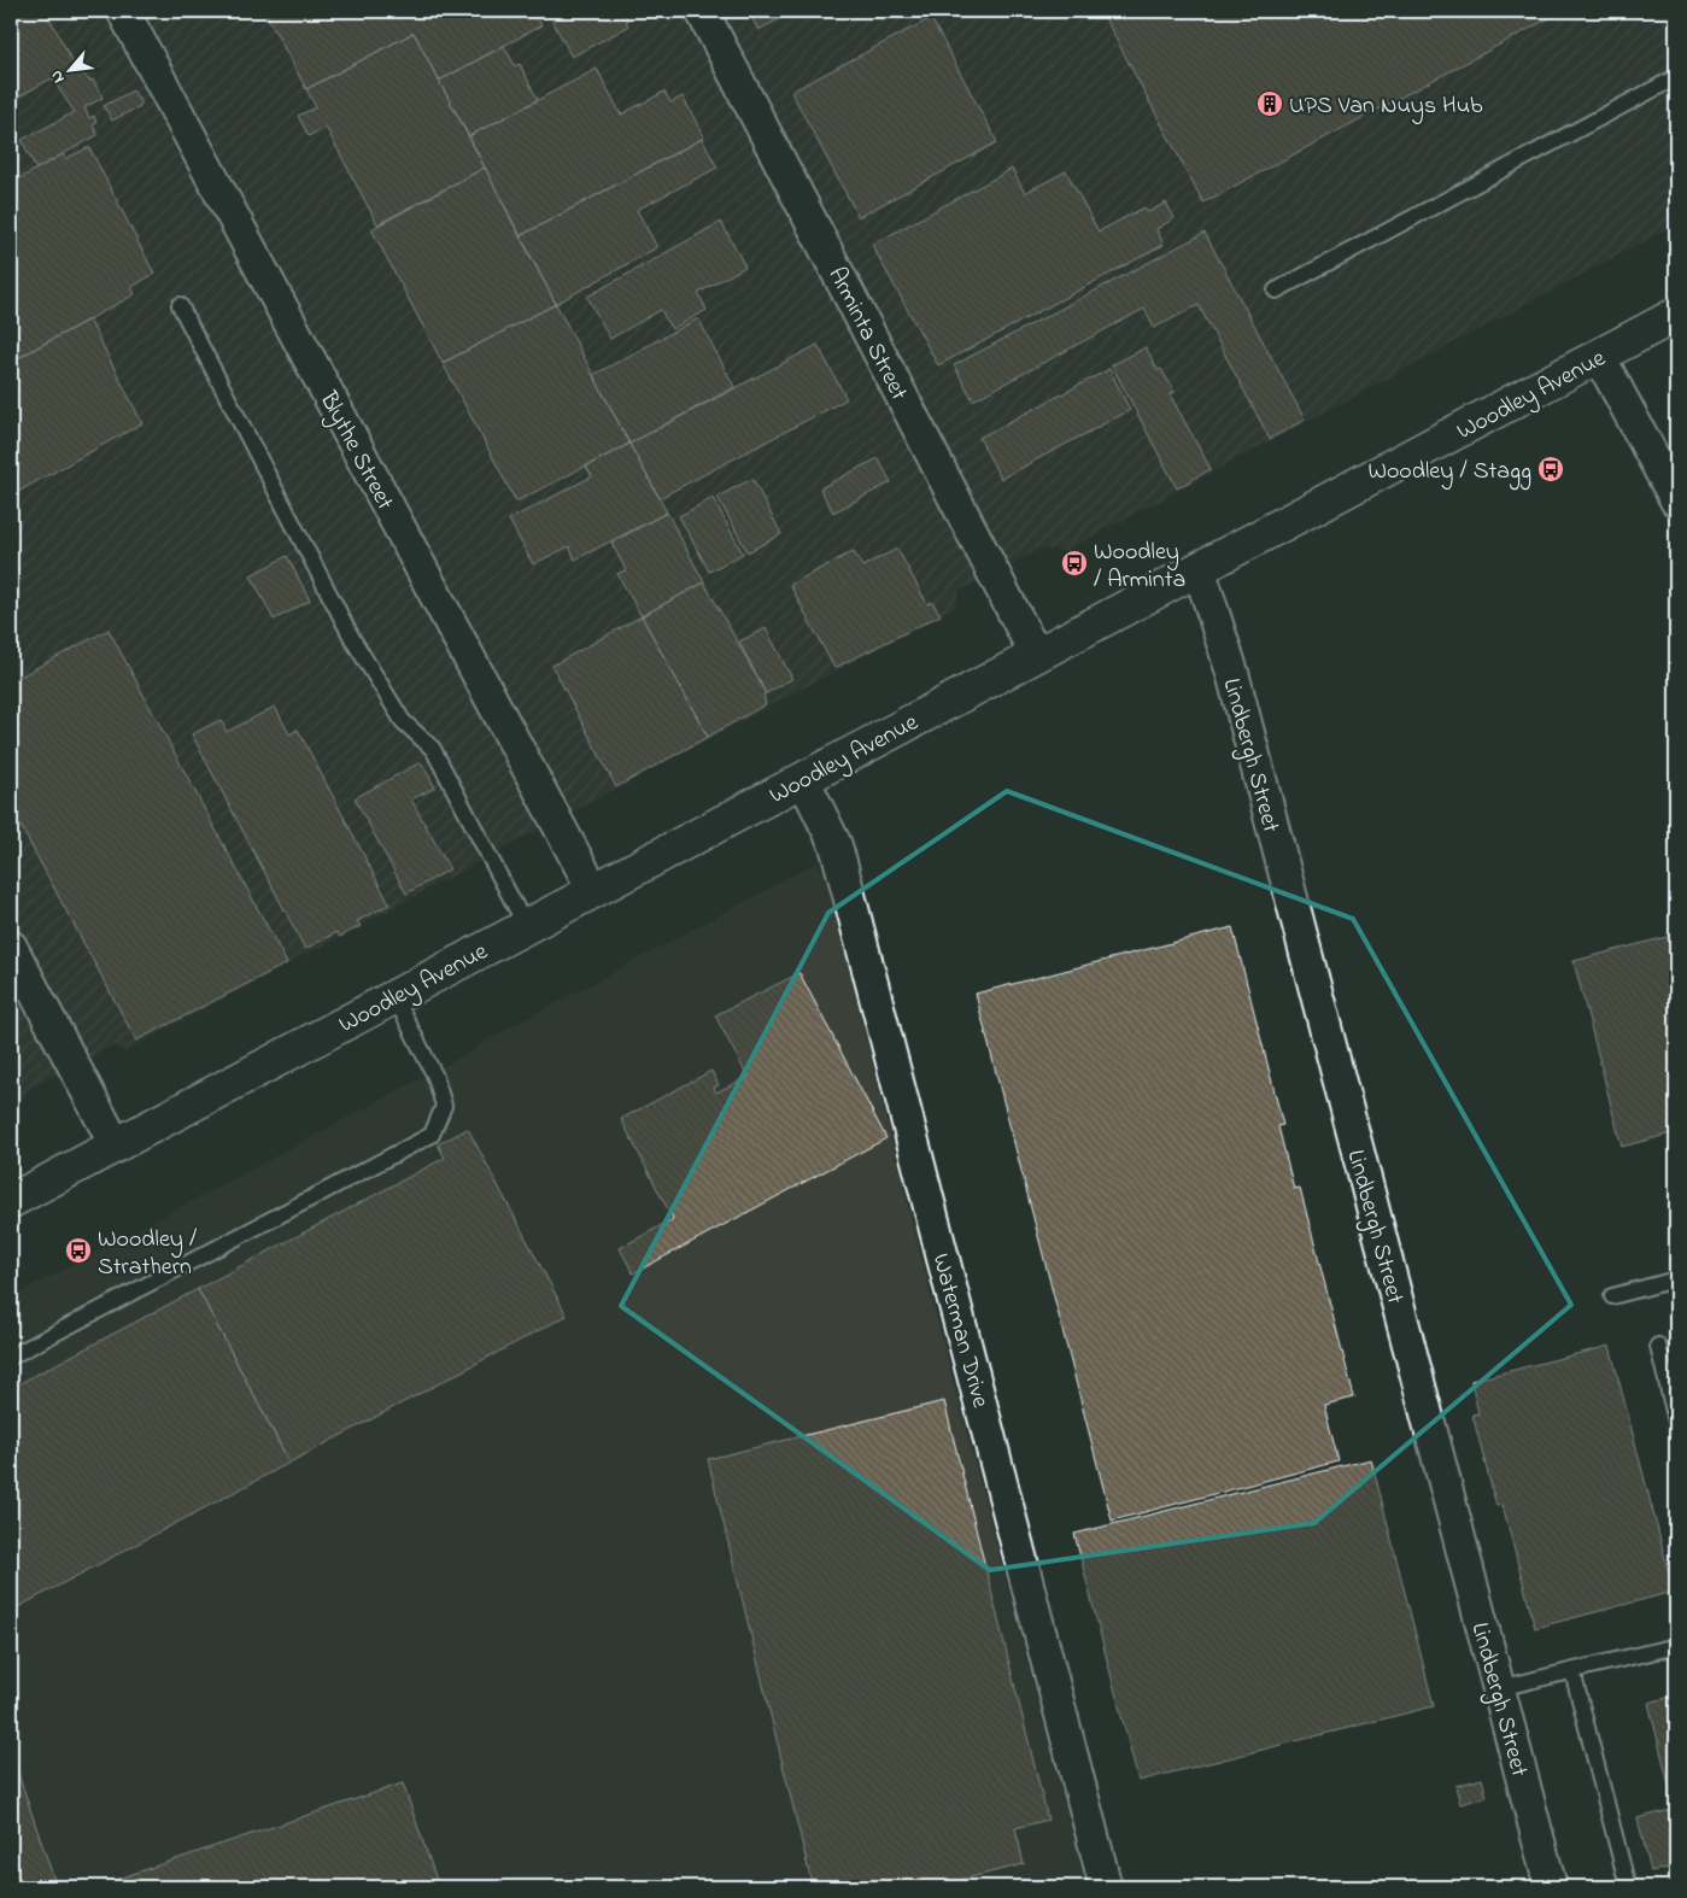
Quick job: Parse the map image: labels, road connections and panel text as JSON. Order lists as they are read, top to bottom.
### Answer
{
  "streets": {
    "main road": ["Woodley Avenue"],
    "street": [
      "Arminta Street",
      "Blythe Street",
      "Lindbergh Street",
      "Waterman Drive"
    ]
  },
  "crossings": [
    ["Arminta Street", "Woodley Avenue"],
    ["Woodley Avenue", "Blythe Street"],
    ["Woodley Avenue", "Lindbergh Street"],
    ["Woodley Avenue", "Waterman Drive"]
  ],
  "places": {
    "building": ["UPS Van Nuys Hub"],
    "bus stop": ["Woodley / Stagg", "Woodley / Arminta", "Woodley / Strathern"]
  },
  "north": "bottom left"
}
